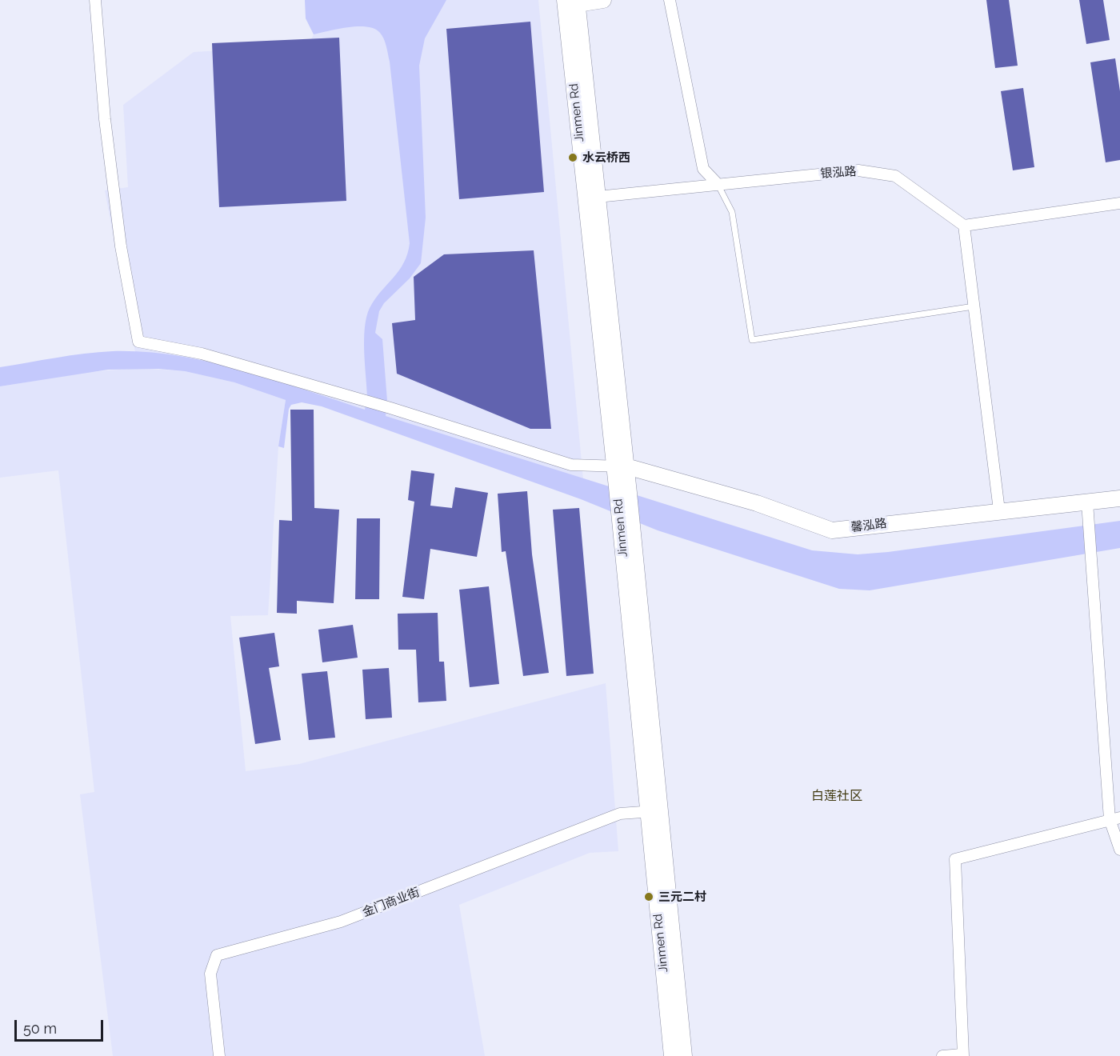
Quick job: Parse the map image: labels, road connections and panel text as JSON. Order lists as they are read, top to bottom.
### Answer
{
  "streets": {
    "main road": ["Jinmen Rd", "馨泓路"],
    "street": ["银泓路", "金门商业街"]
  },
  "crossings": [
    ["Jinmen Rd", "银泓路"],
    ["Jinmen Rd", "馨泓路"],
    ["Jinmen Rd", "金门商业街"]
  ],
  "districts": ["白莲社区"],
  "places": ["水云桥西", "三元二村"],
  "scale_bar": "50 m"
}
